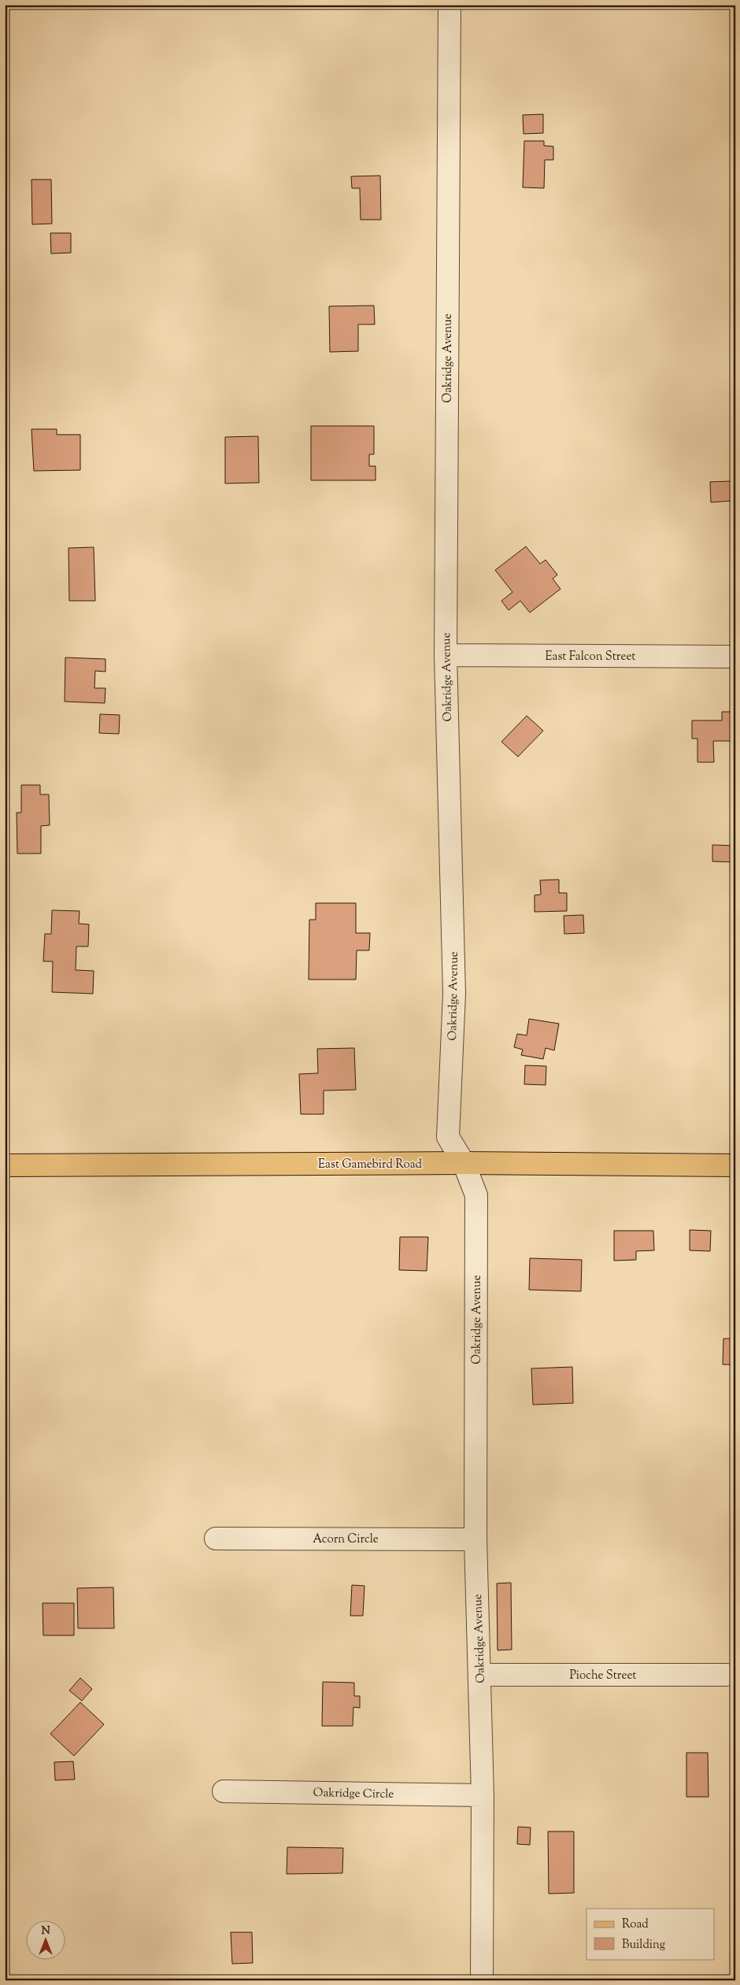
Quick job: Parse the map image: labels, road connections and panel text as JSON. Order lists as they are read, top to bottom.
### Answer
{
  "streets": {
    "main road": ["East Gamebird Road"],
    "street": [
      "Oakridge Avenue",
      "East Falcon Street",
      "Acorn Circle",
      "Pioche Street",
      "Oakridge Circle"
    ]
  },
  "crossings": [
    ["Oakridge Avenue", "East Falcon Street"],
    ["Oakridge Avenue", "East Gamebird Road"],
    ["Oakridge Avenue", "Acorn Circle"],
    ["Oakridge Avenue", "Pioche Street"],
    ["Oakridge Avenue", "Oakridge Circle"]
  ],
  "legend": ["Road", "Building"],
  "north": "top"
}
